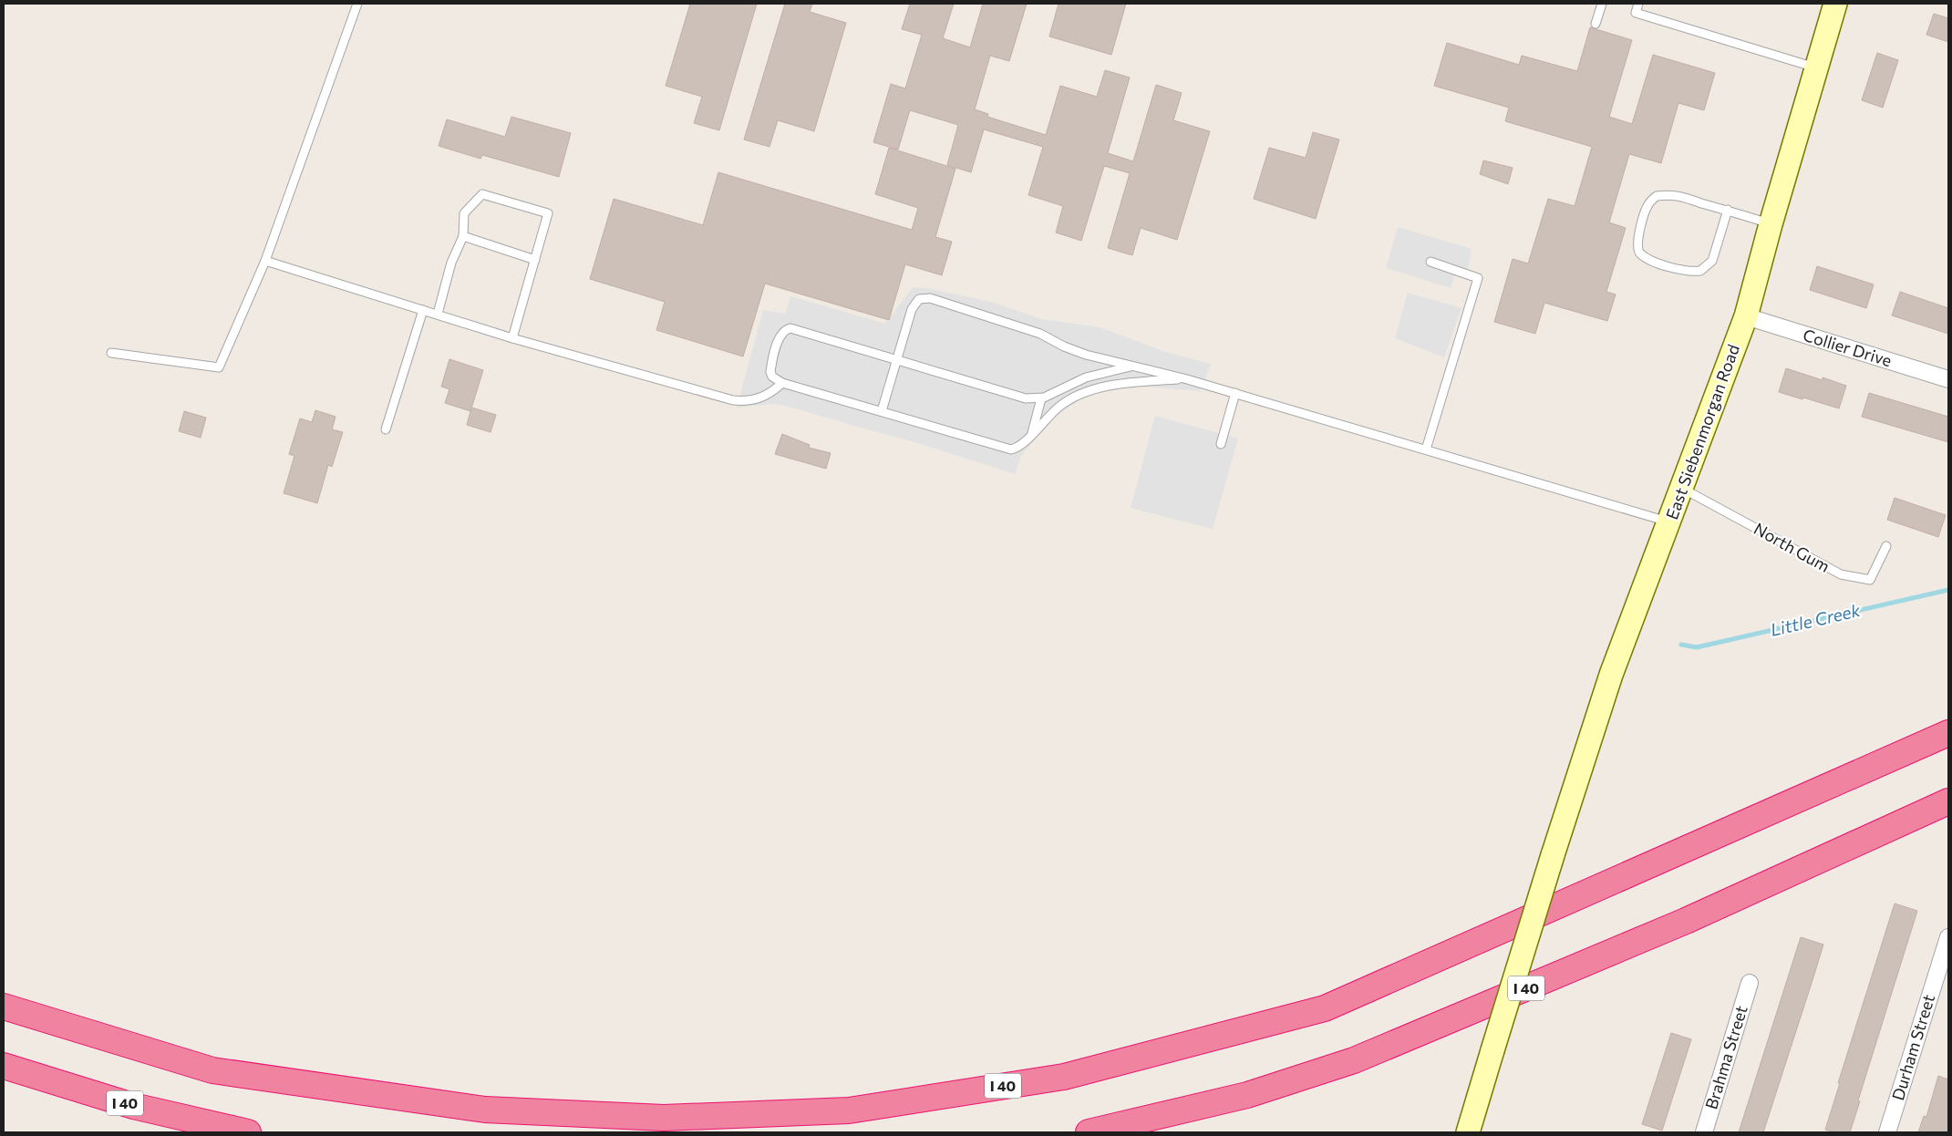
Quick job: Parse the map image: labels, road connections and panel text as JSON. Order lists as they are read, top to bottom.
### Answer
{
  "streets": {
    "highway": ["I 40"],
    "street": [
      "Collier Drive",
      "East Siebenmorgan Road",
      "Durham Street",
      "Brahma Street"
    ],
    "lane": ["North Gum"]
  },
  "crossings": [
    ["Collier Drive", "East Siebenmorgan Road"],
    ["East Siebenmorgan Road", "North Gum"]
  ],
  "water": ["Little Creek"]
}
